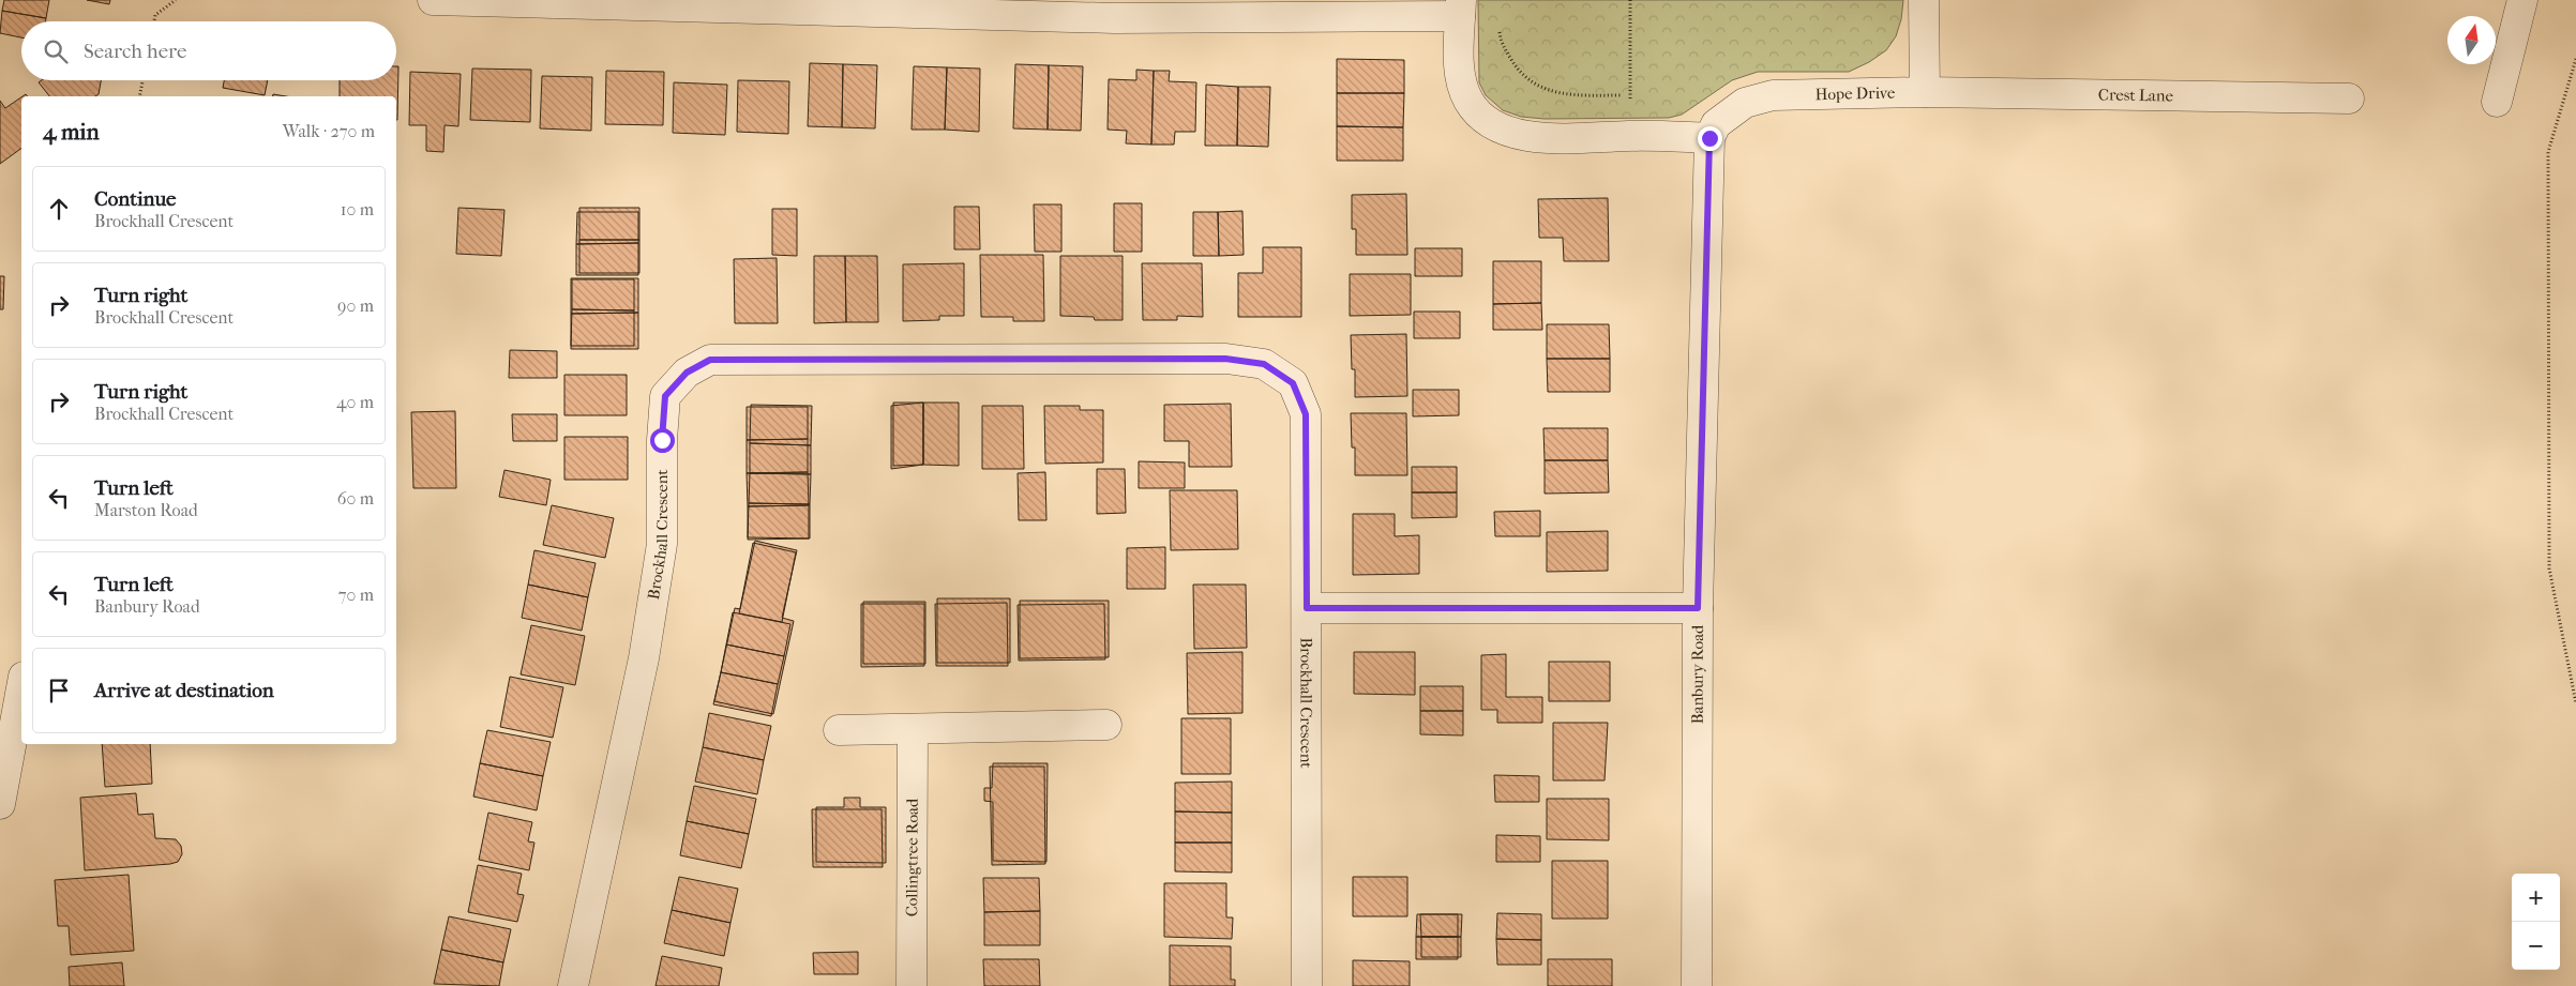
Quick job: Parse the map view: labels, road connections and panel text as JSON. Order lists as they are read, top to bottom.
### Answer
{
  "streets": {
    "street": [
      "Hope Drive",
      "Crest Lane",
      "Brockhall Crescent",
      "Banbury Road",
      "Collingtree Road"
    ]
  },
  "crossings": [
    ["Hope Drive", "Crest Lane"],
    ["Hope Drive", "Banbury Road"]
  ],
  "north": "top",
  "page": {
    "search": "Search here",
    "heading": ["4 min", "Walk · 270 m"],
    "list": [
      ["Continue", "Brockhall Crescent", "10 m"],
      ["Turn right", "Brockhall Crescent", "90 m"],
      ["Turn right", "Brockhall Crescent", "40 m"],
      ["Turn left", "Marston Road", "60 m"],
      ["Turn left", "Banbury Road", "70 m"],
      "Arrive at destination"
    ],
    "map_buttons": ["+", "−"]
  }
}
